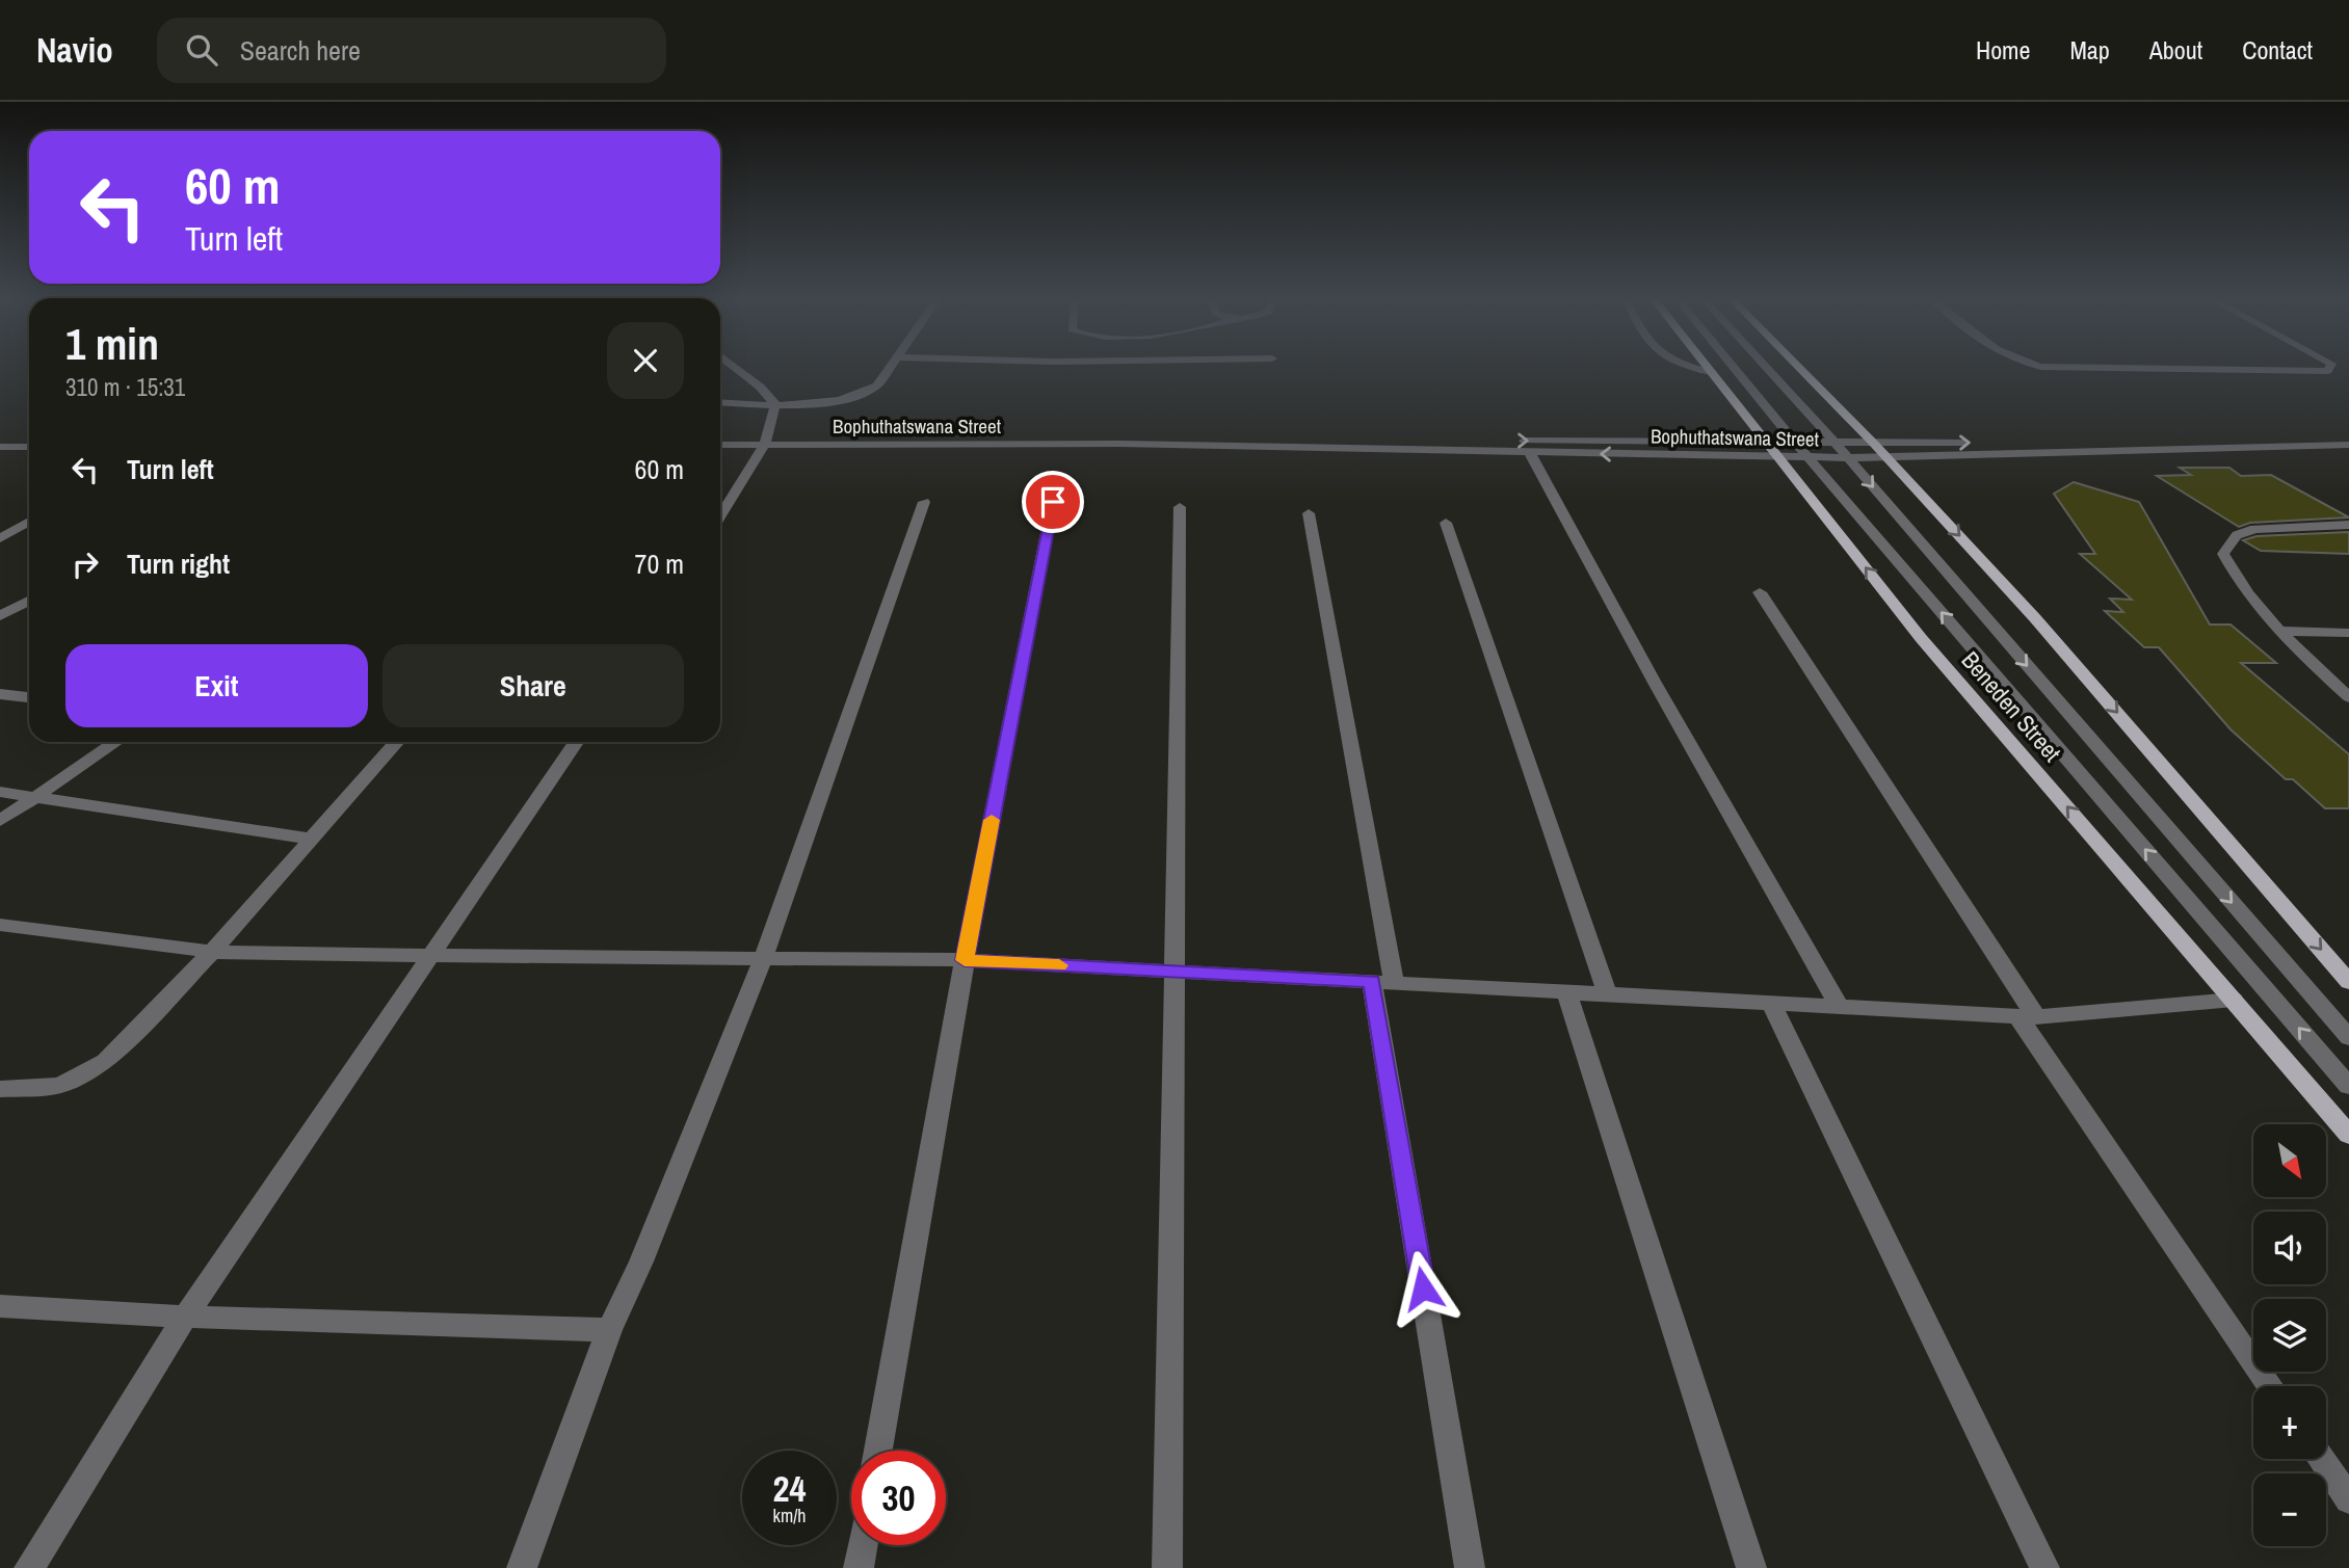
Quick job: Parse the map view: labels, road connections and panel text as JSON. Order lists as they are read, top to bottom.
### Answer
{
  "streets": {
    "main road": ["Beneden Street"],
    "street": ["Bophuthatswana Street"]
  },
  "crossings": [
    ["Bophuthatswana Street", "Beneden Street"]
  ],
  "north": "bottom right",
  "page": {
    "header": "Navio",
    "search": "Search here",
    "nav": [
      "Home",
      "Map",
      "About",
      "Contact"
    ],
    "turn": ["60 m", "Turn left"],
    "heading": ["1 min", "310 m · 15:31"],
    "list": [
      {
        "name": "Turn left",
        "value": "60 m"
      },
      {
        "name": "Turn right",
        "value": "70 m"
      }
    ],
    "buttons": ["Exit", "Share"],
    "map_buttons": ["+", "−"],
    "speed": "24 km/h",
    "limit": "30"
  }
}
